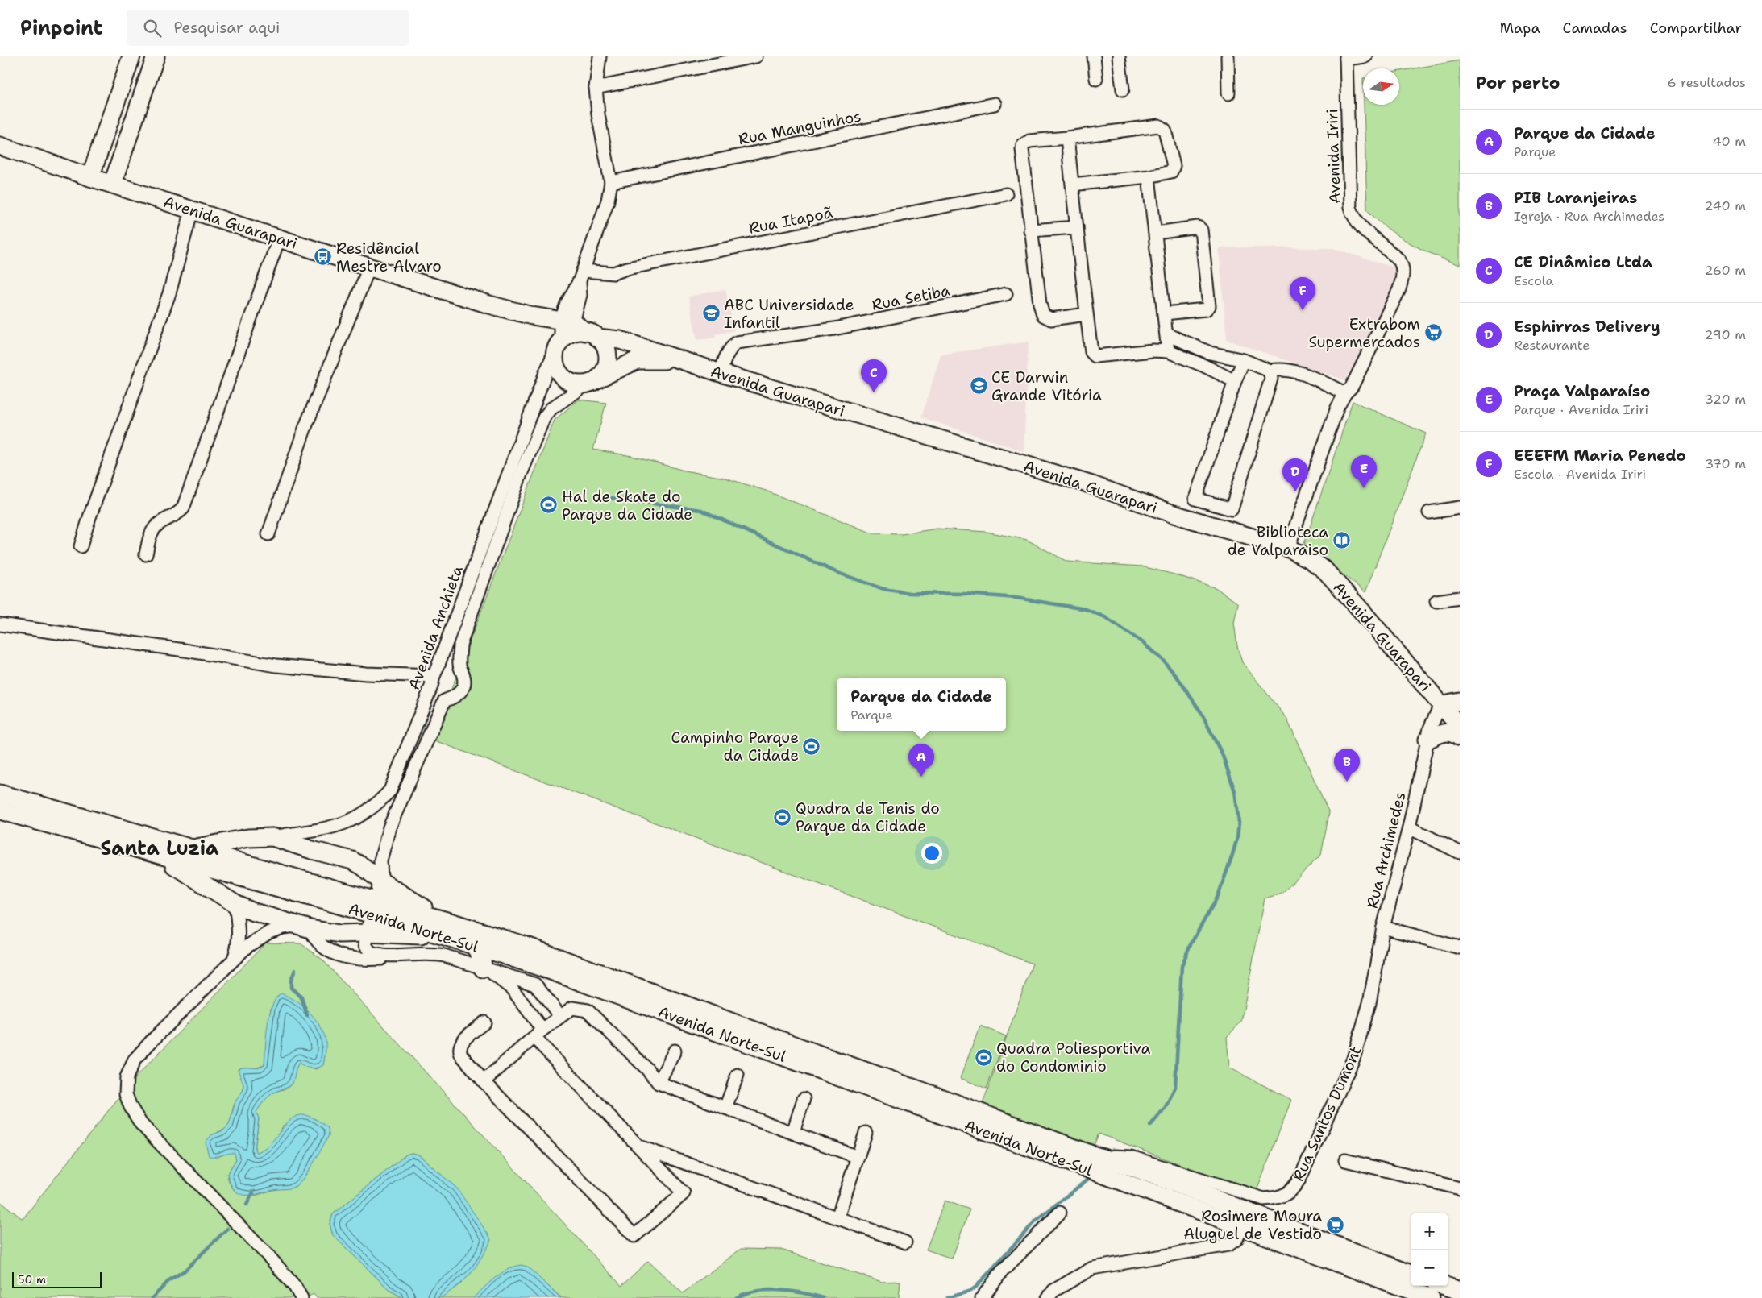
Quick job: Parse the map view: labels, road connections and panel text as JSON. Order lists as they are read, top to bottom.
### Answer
{
  "streets": {
    "main road": ["Avenida Guarapari", "Avenida Norte-Sul"],
    "street": [
      "Rua Manguinhos",
      "Avenida Iriri",
      "Rua Itapoã",
      "Rua Setiba",
      "Avenida Anchieta",
      "Rua Archimedes",
      "Rua Santos Dumont"
    ]
  },
  "crossings": [
    ["Rua Manguinhos", "Avenida Anchieta"],
    ["Avenida Iriri", "Avenida Guarapari"],
    ["Rua Itapoã", "Avenida Anchieta"],
    ["Avenida Guarapari", "Rua Setiba"],
    ["Avenida Guarapari", "Avenida Anchieta"],
    ["Avenida Guarapari", "Rua Archimedes"],
    ["Rua Archimedes", "Rua Santos Dumont"],
    ["Avenida Norte-Sul", "Rua Santos Dumont"]
  ],
  "districts": ["Santa Luzia"],
  "places": {
    "bus stop": ["Residêncial Mestre Alvaro"],
    "school or university": ["ABC Universidade Infantil", "CE Darwin Grande Vitória"],
    "supermarket": ["Extrabom Supermercados", "Rosimere Moura Aluguel de Vestido"],
    "sports": [
      "Hal de Skate do Parque da Cidade",
      "Campinho Parque da Cidade",
      "Quadra de Tenis do Parque da Cidade",
      "Quadra Poliesportiva do Condominio"
    ],
    "library": ["Biblioteca de Valparaiso"]
  },
  "scale_bar": "50 m",
  "north": "right",
  "page": {
    "header": "Pinpoint",
    "search": "Pesquisar aqui",
    "nav": ["Mapa", "Camadas", "Compartilhar"],
    "heading": ["Por perto", "6 resultados"],
    "list": [
      {
        "mark": "A",
        "name": "Parque da Cidade",
        "note": "Parque",
        "value": "40 m"
      },
      {
        "mark": "B",
        "name": "PIB Laranjeiras",
        "note": "Igreja · Rua Archimedes",
        "value": "240 m"
      },
      {
        "mark": "C",
        "name": "CE Dinâmico Ltda",
        "note": "Escola",
        "value": "260 m"
      },
      {
        "mark": "D",
        "name": "Esphirras Delivery",
        "note": "Restaurante",
        "value": "290 m"
      },
      {
        "mark": "E",
        "name": "Praça Valparaíso",
        "note": "Parque · Avenida Iriri",
        "value": "320 m"
      },
      {
        "mark": "F",
        "name": "EEEFM Maria Penedo",
        "note": "Escola · Avenida Iriri",
        "value": "370 m"
      }
    ],
    "pins": [
      "F",
      "C",
      "E",
      "D",
      "A",
      "B"
    ],
    "popup": ["Parque da Cidade", "Parque"],
    "map_buttons": ["+", "−"],
    "scale": "50 m"
  }
}
